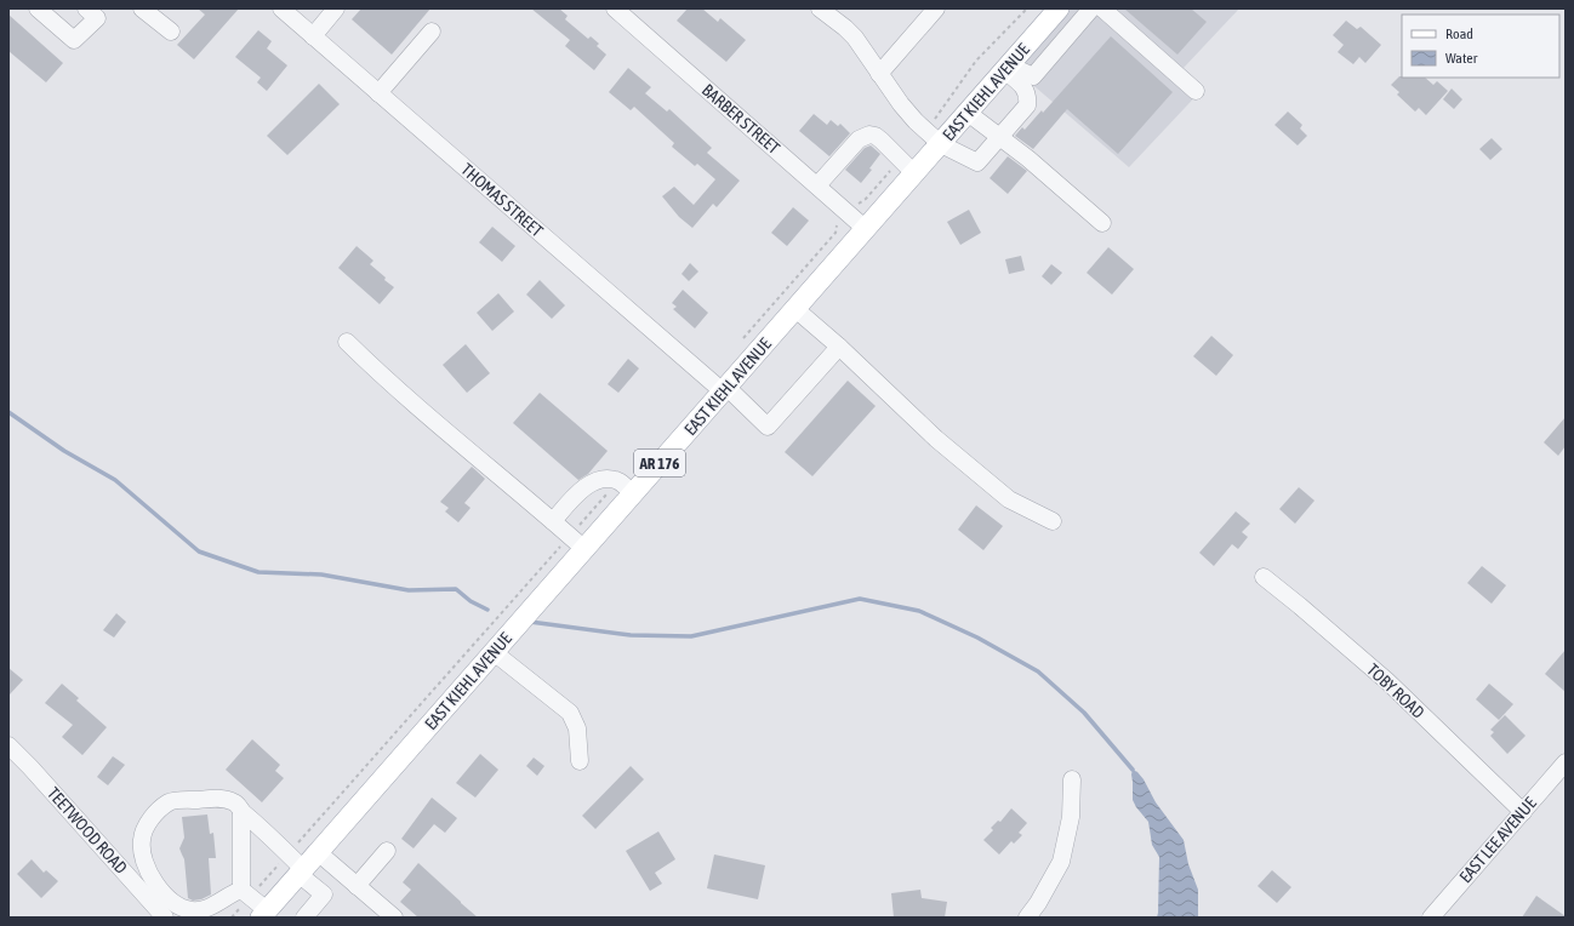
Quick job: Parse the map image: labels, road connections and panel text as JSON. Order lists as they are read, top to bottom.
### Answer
{
  "streets": {
    "main road": ["EAST KIEHL AVENUE", "AR 176"],
    "street": [
      "BARBER STREET",
      "THOMAS STREET",
      "TOBY ROAD",
      "TEETWOOD ROAD",
      "EAST LEE AVENUE"
    ]
  },
  "crossings": [
    ["EAST KIEHL AVENUE", "BARBER STREET"],
    ["EAST KIEHL AVENUE", "THOMAS STREET"],
    ["TOBY ROAD", "EAST LEE AVENUE"]
  ],
  "legend": ["Road", "Water"]
}
